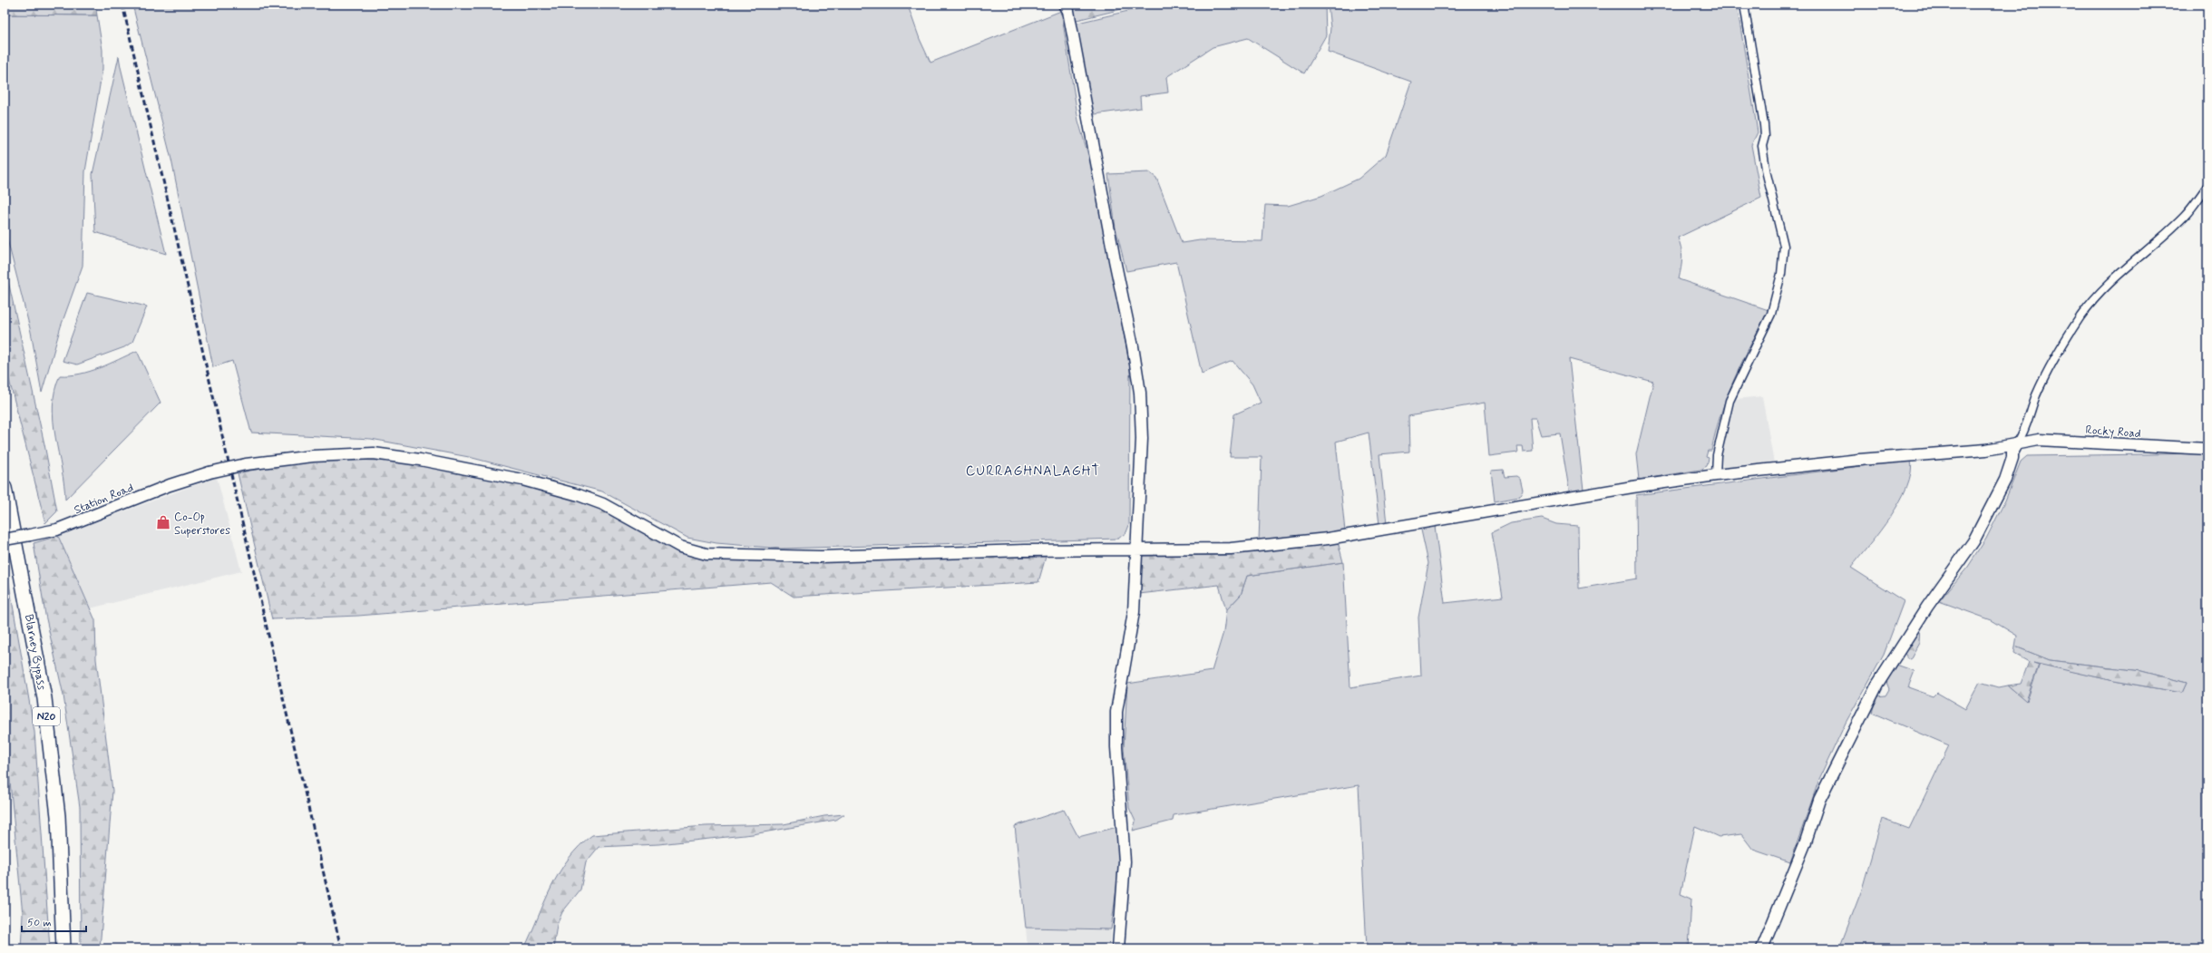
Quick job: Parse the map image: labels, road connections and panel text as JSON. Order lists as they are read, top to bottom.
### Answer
{
  "streets": {
    "highway": ["Blarney Bypass", "N20"],
    "street": ["Rocky Road", "Station Road"]
  },
  "crossings": [
    ["Rocky Road", "Station Road"]
  ],
  "districts": ["CURRAGHNALAGHT"],
  "places": {
    "shop": ["Co-Op Superstores"]
  },
  "scale_bar": "50 m"
}
